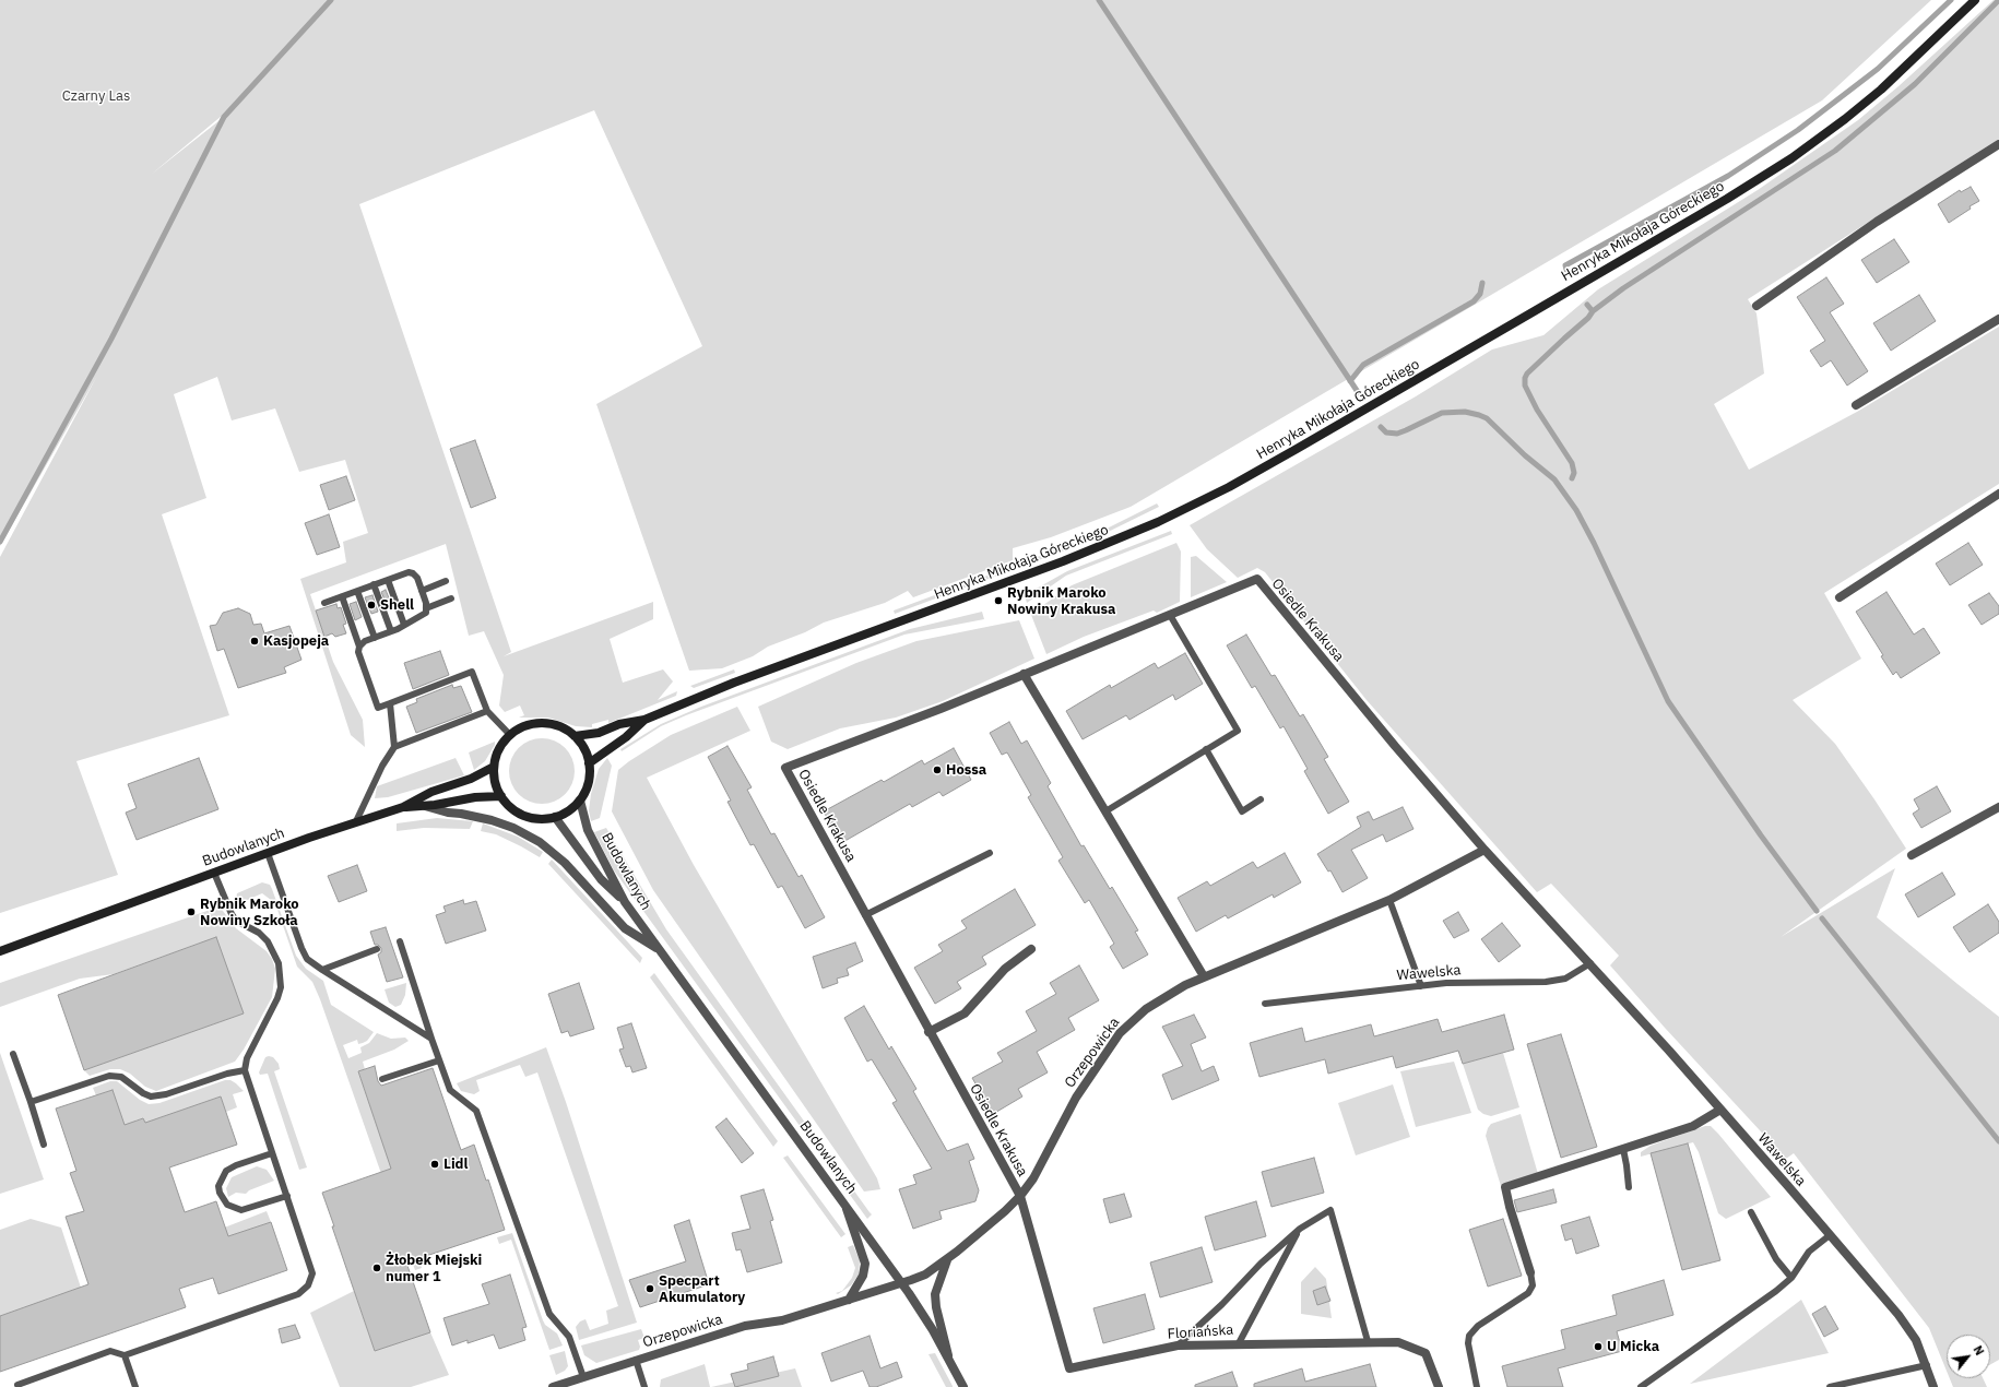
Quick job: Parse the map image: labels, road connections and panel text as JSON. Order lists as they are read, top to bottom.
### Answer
{
  "streets": {
    "main road": ["Henryka Mikołaja Góreckiego", "Budowlanych"],
    "street": [
      "Osiedle Krakusa",
      "Wawelska",
      "Orzepowicka",
      "Floriańska"
    ]
  },
  "crossings": [
    ["Henryka Mikołaja Góreckiego", "Budowlanych"],
    ["Osiedle Krakusa", "Wawelska"],
    ["Osiedle Krakusa", "Orzepowicka"],
    ["Osiedle Krakusa", "Floriańska"],
    ["Budowlanych", "Orzepowicka"],
    ["Orzepowicka", "Floriańska"]
  ],
  "parks": ["Czarny Las"],
  "places": [
    "Rybnik Maroko Nowiny Krakusa",
    "Shell",
    "Kasjopeja",
    "Hossa",
    "Rybnik Maroko Nowiny Szkoła",
    "Lidl",
    "Żłobek Miejski numer 1",
    "Specpart Akumulatory",
    "U Micka"
  ],
  "north": "top right"
}
